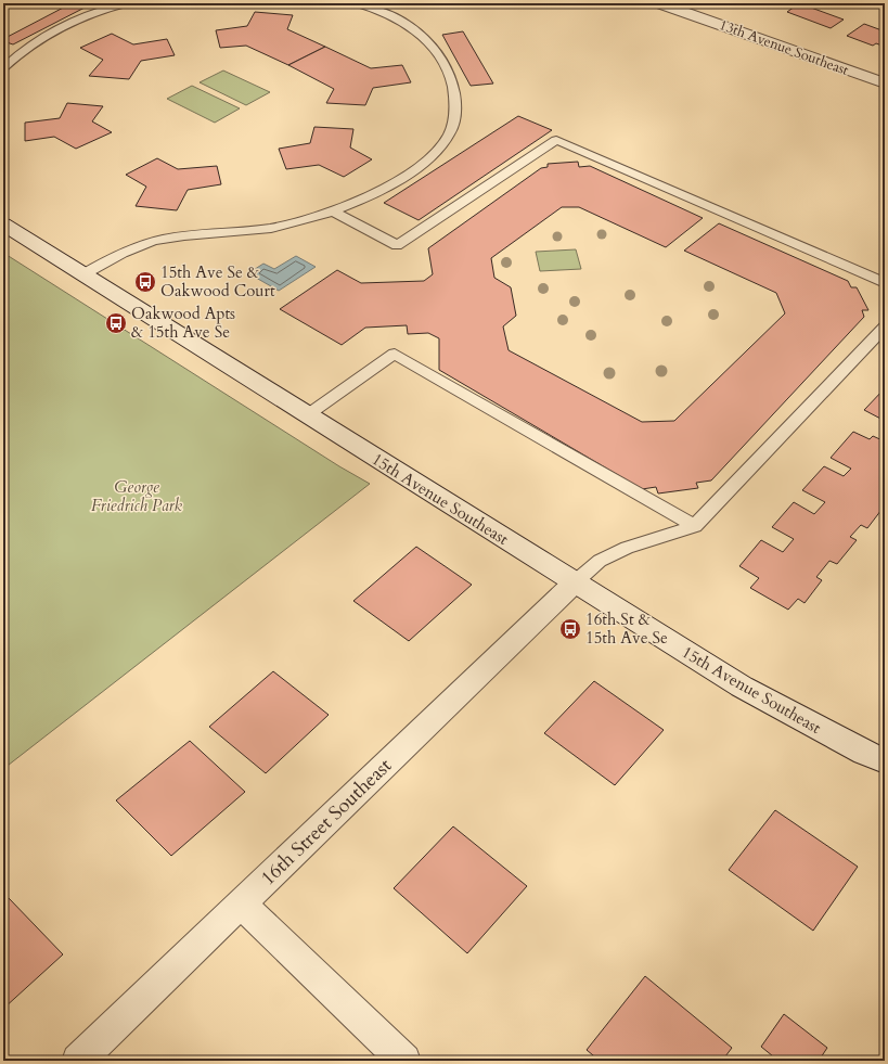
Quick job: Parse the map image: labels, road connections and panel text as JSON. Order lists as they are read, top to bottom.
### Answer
{
  "streets": {
    "street": ["13th Avenue Southeast", "15th Avenue Southeast", "16th Street Southeast"]
  },
  "crossings": [
    ["15th Avenue Southeast", "16th Street Southeast"]
  ],
  "parks": ["George Friedrich Park"],
  "places": {
    "bus stop": ["15th Ave Se & Oakwood Court", "Oakwood Apts & 15th Ave Se", "16th St & 15th Ave Se"]
  }
}
